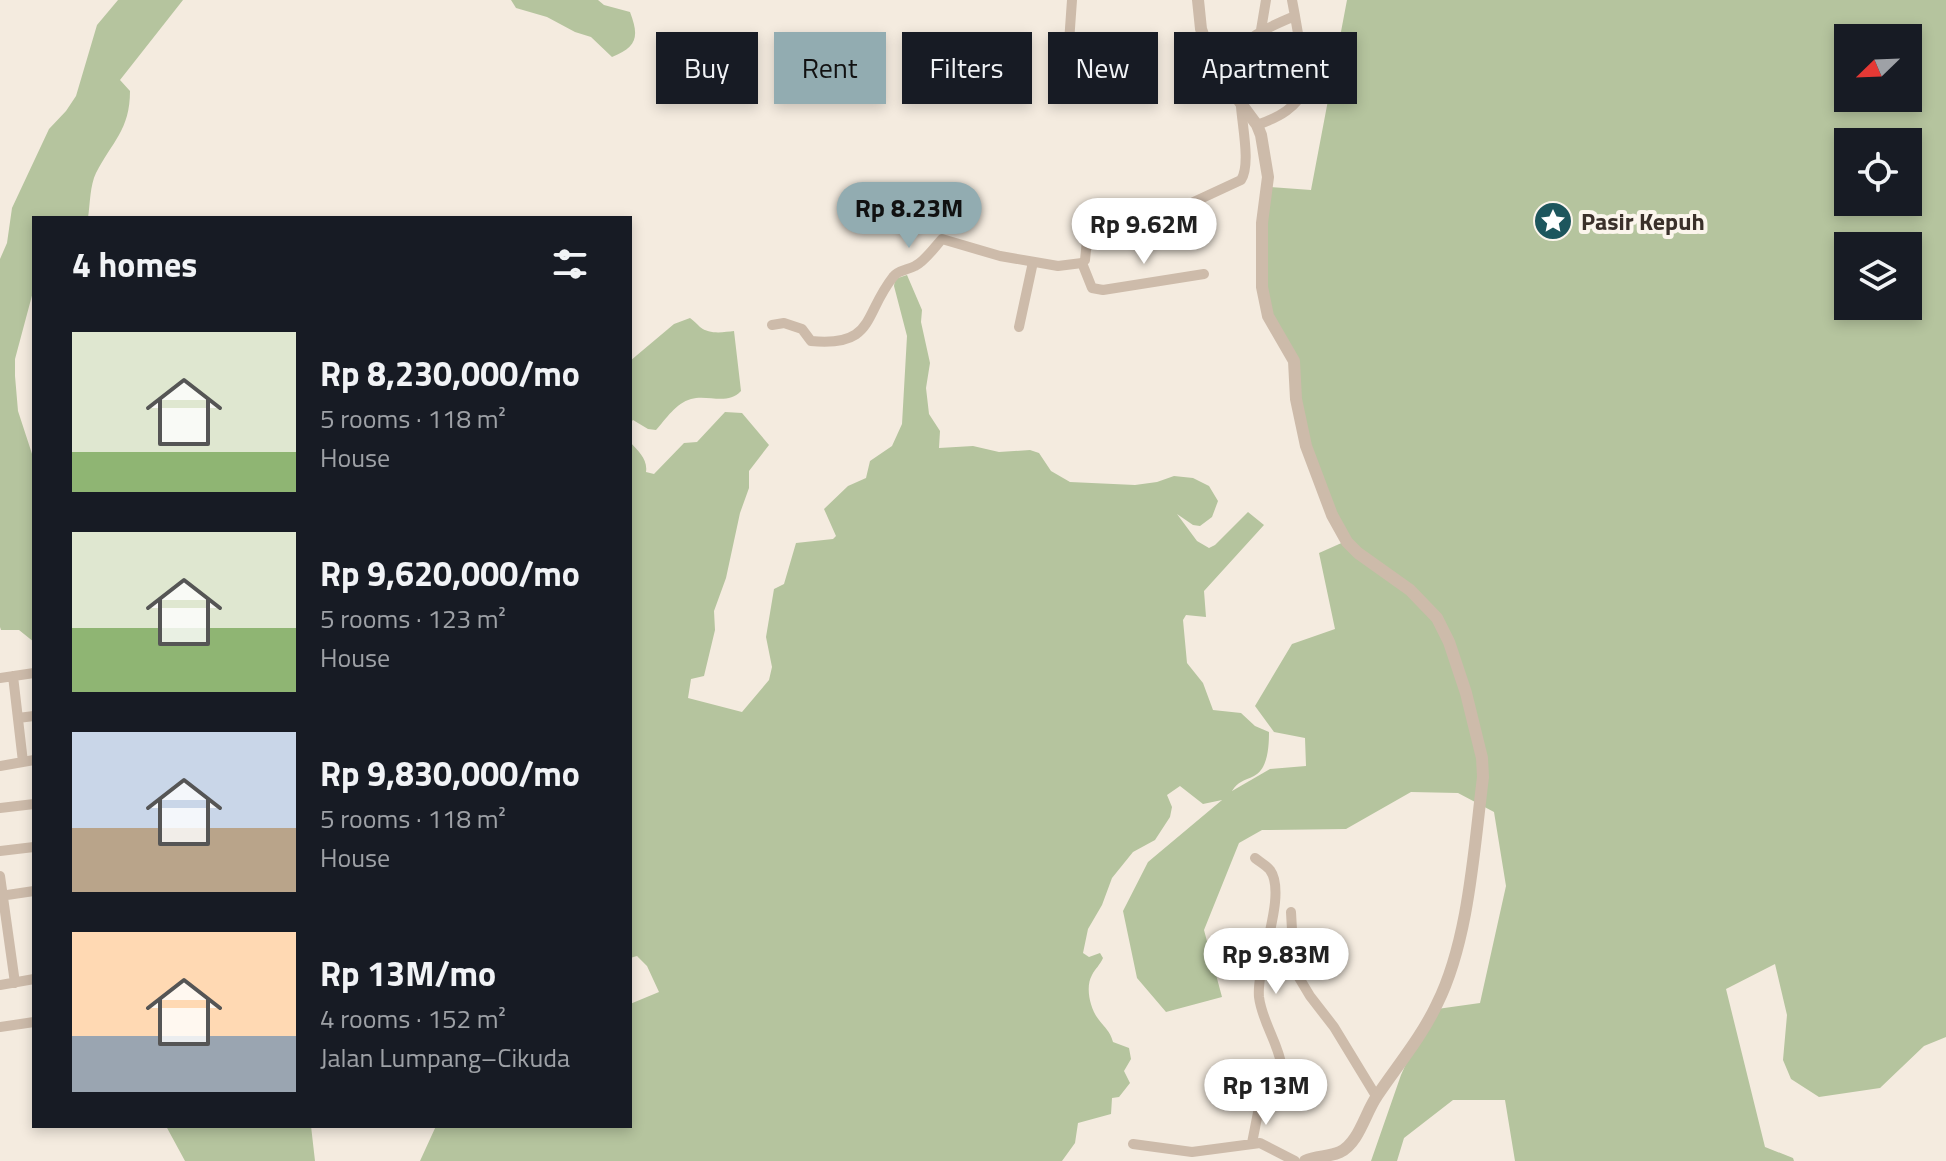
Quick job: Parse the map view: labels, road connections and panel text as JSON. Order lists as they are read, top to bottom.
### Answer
{
  "places": {
    "place": ["Pasir Kepuh"]
  },
  "north": "bottom left",
  "page": {
    "chip": [
      "Buy",
      "Rent",
      "Filters",
      "New",
      "Apartment"
    ],
    "price": [
      "Rp 8.23M",
      "Rp 9.62M",
      "Rp 9.83M",
      "Rp 13M"
    ],
    "heading": "4 homes",
    "list": [
      {
        "name": "Rp 8,230,000/mo",
        "note": "5 rooms · 118 m² · House"
      },
      {
        "name": "Rp 9,620,000/mo",
        "note": "5 rooms · 123 m² · House"
      },
      {
        "name": "Rp 9,830,000/mo",
        "note": "5 rooms · 118 m² · House"
      },
      {
        "name": "Rp 13M/mo",
        "note": "4 rooms · 152 m² · Jalan Lumpang–Cikuda"
      }
    ]
  }
}
